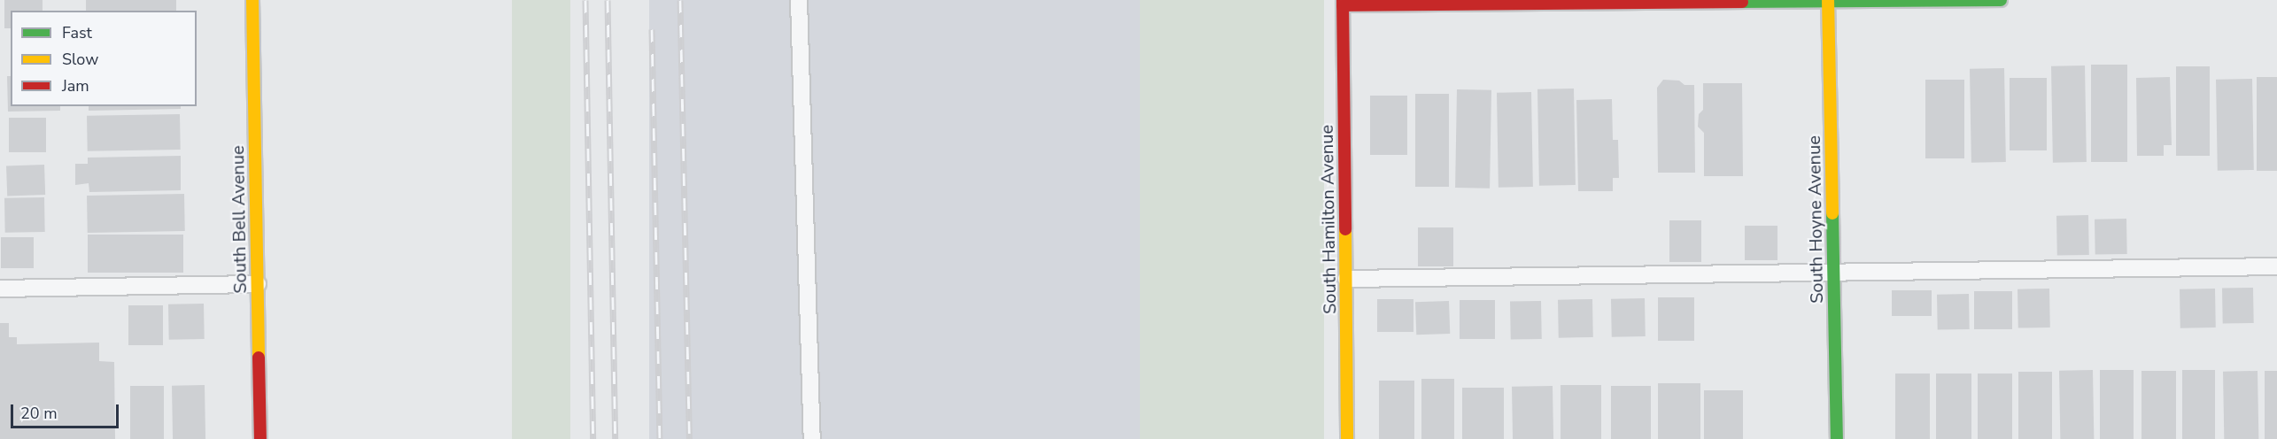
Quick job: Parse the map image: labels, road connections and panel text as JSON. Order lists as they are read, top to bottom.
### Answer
{
  "streets": {
    "street": ["South Bell Avenue", "South Hamilton Avenue", "South Hoyne Avenue"]
  },
  "legend": ["Fast", "Slow", "Jam"],
  "scale_bar": "20 m"
}
